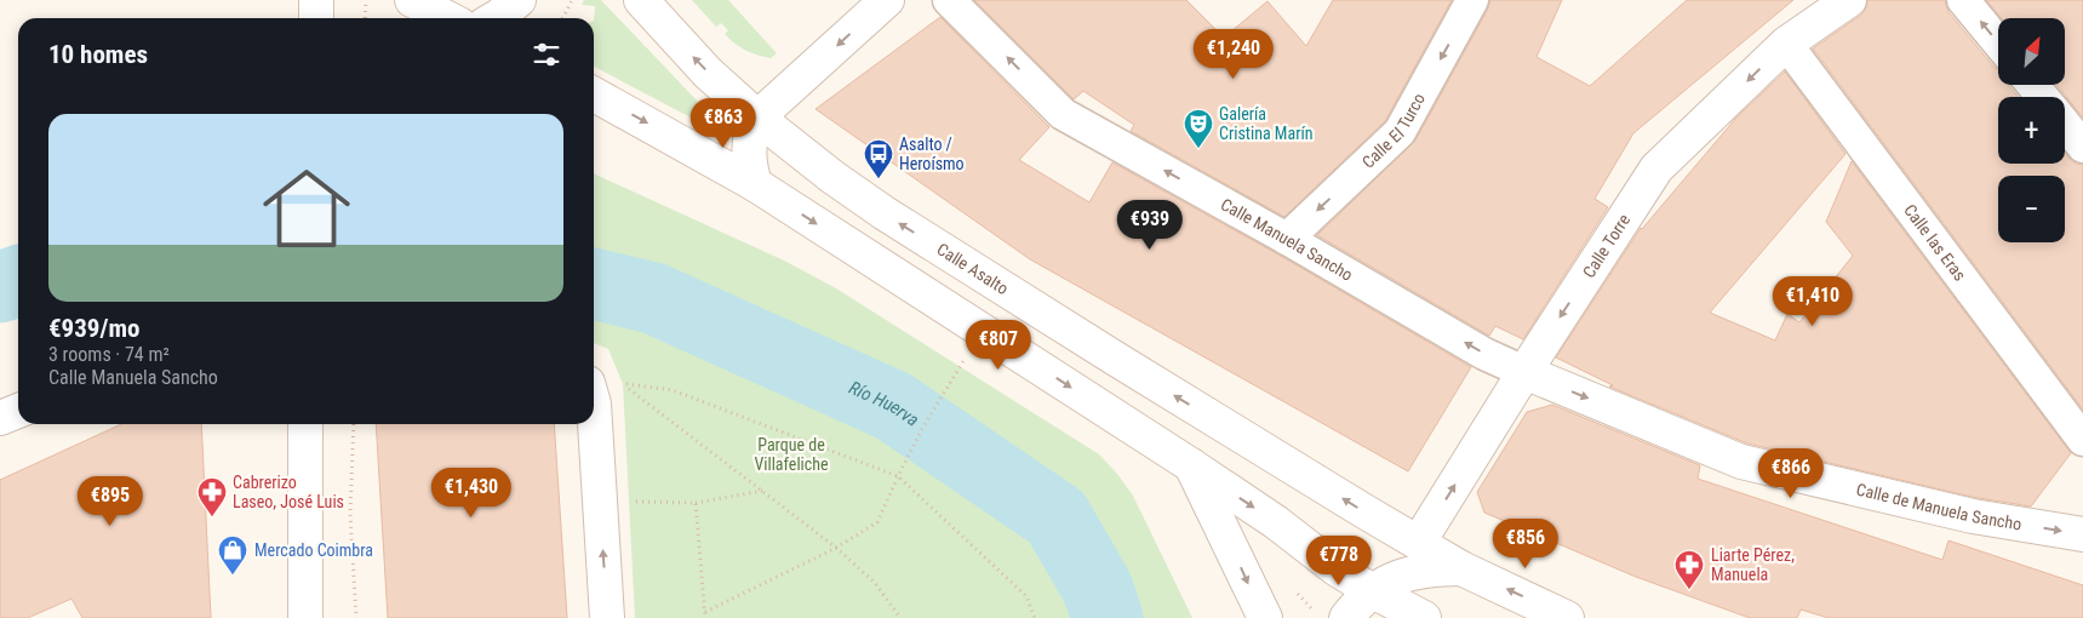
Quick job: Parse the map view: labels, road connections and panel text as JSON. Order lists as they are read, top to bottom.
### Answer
{
  "streets": {
    "main road": ["Calle Torre", "Calle Asalto", "Calle de Manuela Sancho"],
    "street": ["Calle El Turco", "Calle Manuela Sancho", "Calle las Eras"]
  },
  "crossings": [
    ["Calle El Turco", "Calle Manuela Sancho"],
    ["Calle Manuela Sancho", "Calle Torre"],
    ["Calle Manuela Sancho", "Calle de Manuela Sancho"],
    ["Calle las Eras", "Calle Torre"],
    ["Calle Torre", "Calle Asalto"],
    ["Calle Torre", "Calle de Manuela Sancho"]
  ],
  "one_way": ["Calle El Turco", "Calle Manuela Sancho", "Calle de Manuela Sancho"],
  "water": ["Río Huerva"],
  "parks": ["Parque de Villafeliche"],
  "places": {
    "theatre": ["Galería Cristina Marín"],
    "bus stop": ["Asalto / Heroísmo"],
    "pharmacy": ["Cabrerizo Laseo, José Luis", "Liarte Pérez, Manuela"],
    "shop": ["Mercado Coimbra"]
  },
  "north": "top right",
  "page": {
    "map_buttons": ["+", "−"],
    "heading": "10 homes",
    "price": [
      "€1,240",
      "€863",
      "€939",
      "€1,410",
      "€807",
      "€866",
      "€1,430",
      "€895",
      "€856",
      "€778"
    ],
    "list": [
      {
        "name": "€939/mo",
        "note": "3 rooms · 74 m² · Calle Manuela Sancho"
      }
    ]
  }
}
